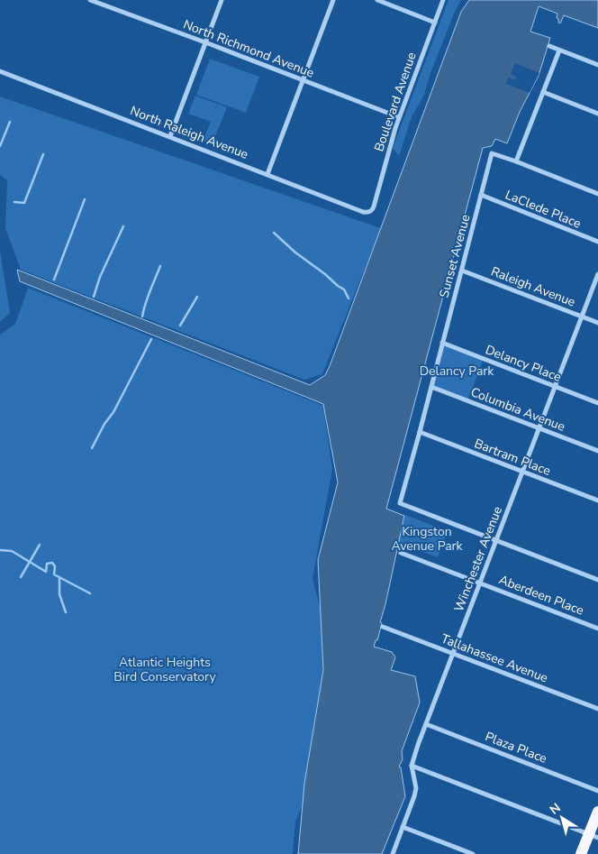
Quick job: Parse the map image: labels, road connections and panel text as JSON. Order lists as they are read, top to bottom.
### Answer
{
  "streets": {
    "street": [
      "North Richmond Avenue",
      "Boulevard Avenue",
      "North Raleigh Avenue",
      "LaClede Place",
      "Sunset Avenue",
      "Raleigh Avenue",
      "Delancy Place",
      "Columbia Avenue",
      "Bartram Place",
      "Winchester Avenue",
      "Aberdeen Place",
      "Tallahassee Avenue",
      "Plaza Place"
    ]
  },
  "crossings": [
    ["North Richmond Avenue", "Boulevard Avenue"],
    ["Boulevard Avenue", "North Raleigh Avenue"],
    ["LaClede Place", "Sunset Avenue"],
    ["Sunset Avenue", "Raleigh Avenue"],
    ["Sunset Avenue", "Delancy Place"],
    ["Sunset Avenue", "Columbia Avenue"],
    ["Sunset Avenue", "Bartram Place"],
    ["Sunset Avenue", "Winchester Avenue"],
    ["Raleigh Avenue", "Winchester Avenue"],
    ["Delancy Place", "Winchester Avenue"],
    ["Columbia Avenue", "Winchester Avenue"],
    ["Bartram Place", "Winchester Avenue"],
    ["Winchester Avenue", "Aberdeen Place"],
    ["Winchester Avenue", "Tallahassee Avenue"],
    ["Winchester Avenue", "Plaza Place"]
  ],
  "parks": ["Delancy Park", "Kingston Avenue Park", "Atlantic Heights Bird Conservatory"],
  "north": "top left"
}
